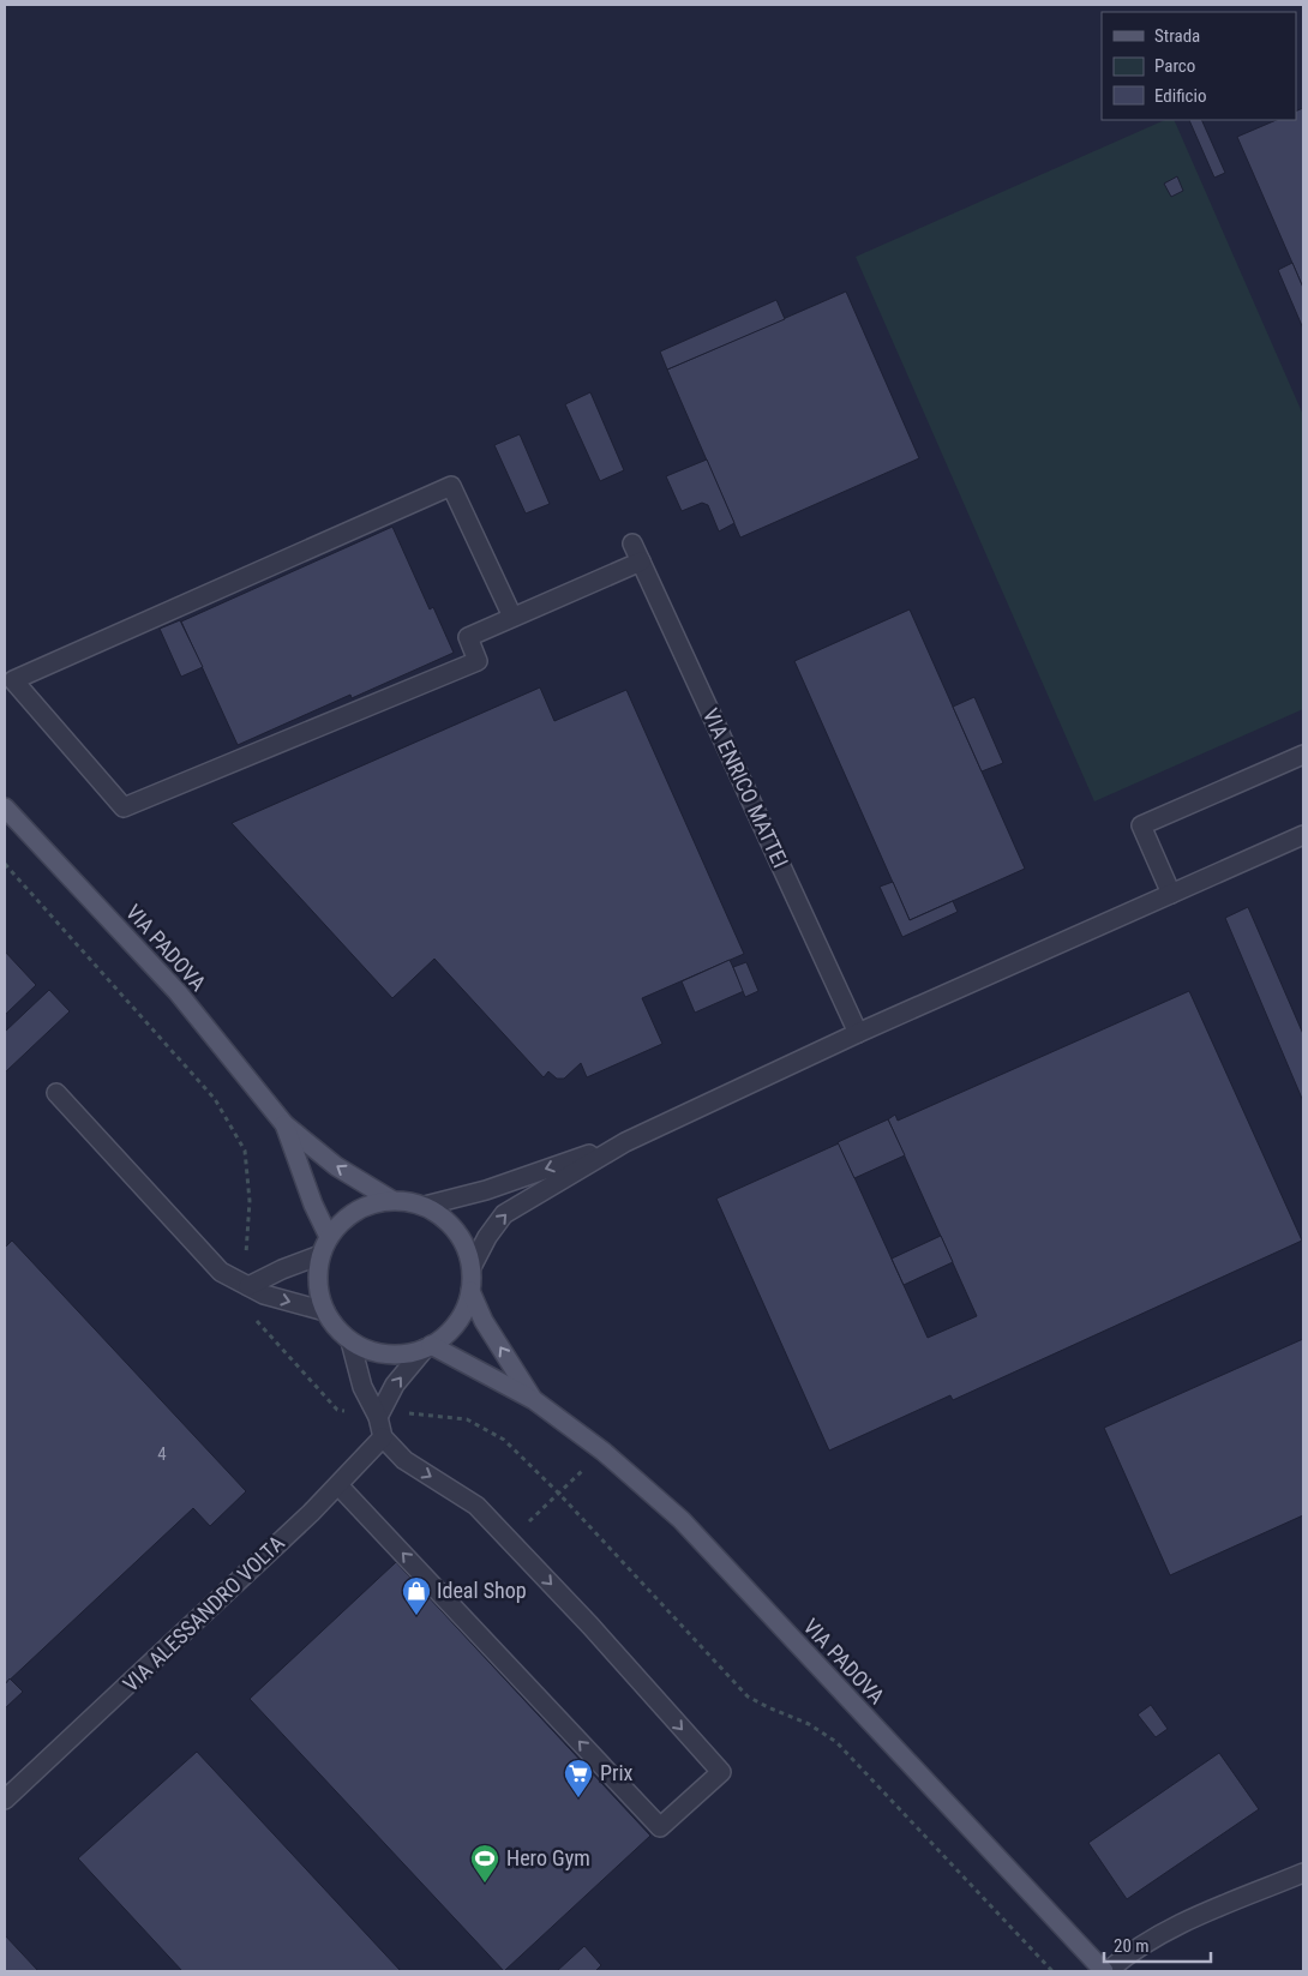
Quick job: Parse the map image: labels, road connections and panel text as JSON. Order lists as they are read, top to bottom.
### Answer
{
  "streets": {
    "main road": ["VIA PADOVA"],
    "street": ["VIA ENRICO MATTEI", "VIA ALESSANDRO VOLTA"]
  },
  "places": {
    "shop": ["Ideal Shop"],
    "supermarket": ["Prix"],
    "sports": ["Hero Gym"]
  },
  "house_numbers": ["4"],
  "legend": ["Strada", "Parco", "Edificio"],
  "scale_bar": "20 m"
}
